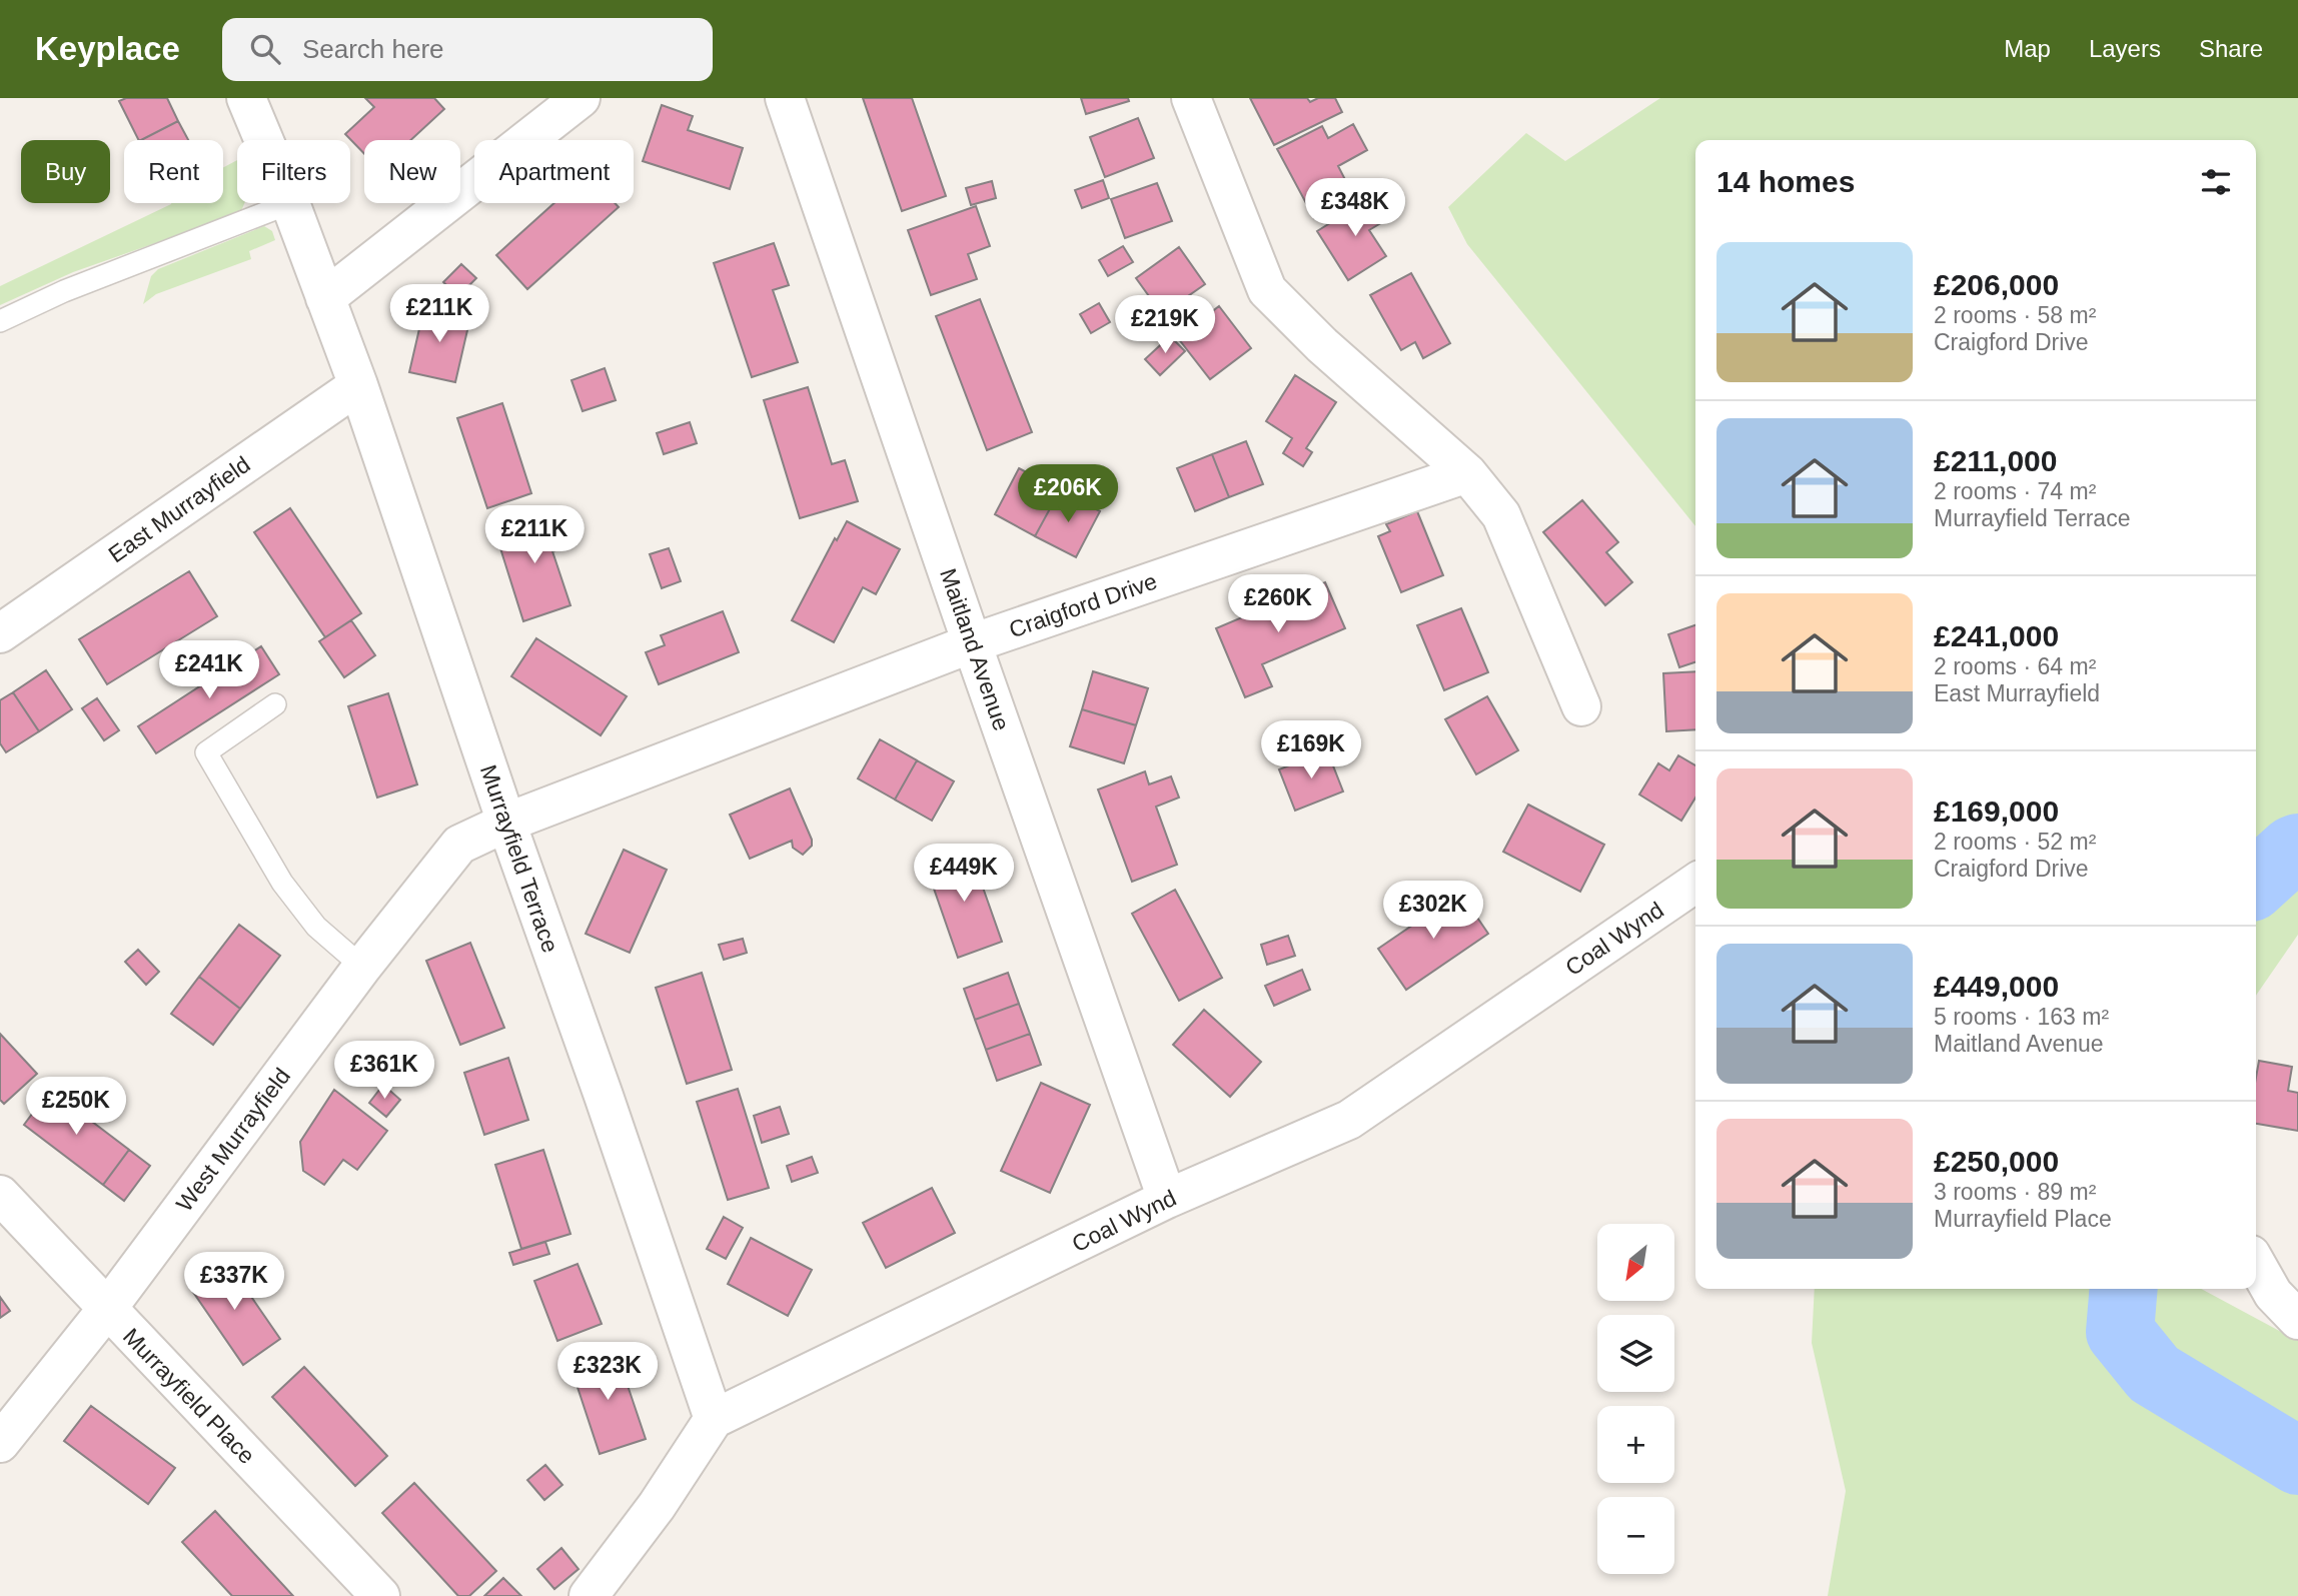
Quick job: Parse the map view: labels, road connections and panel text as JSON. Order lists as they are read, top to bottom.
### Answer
{
  "streets": {
    "street": [
      "East Murrayfield",
      "Craigford Drive",
      "Maitland Avenue",
      "Murrayfield Terrace",
      "Coal Wynd",
      "West Murrayfield",
      "Murrayfield Place"
    ]
  },
  "crossings": [
    ["East Murrayfield", "Murrayfield Terrace"],
    ["Craigford Drive", "Maitland Avenue"],
    ["Craigford Drive", "Murrayfield Terrace"],
    ["Craigford Drive", "West Murrayfield"],
    ["Maitland Avenue", "Coal Wynd"],
    ["Murrayfield Terrace", "Coal Wynd"],
    ["Murrayfield Terrace", "West Murrayfield"],
    ["West Murrayfield", "Murrayfield Place"]
  ],
  "north": "bottom left",
  "page": {
    "header": "Keyplace",
    "search": "Search here",
    "nav": ["Map", "Layers", "Share"],
    "chip": [
      "Buy",
      "Rent",
      "Filters",
      "New",
      "Apartment"
    ],
    "heading": "14 homes",
    "price": [
      "£348K",
      "£211K",
      "£219K",
      "£206K",
      "£211K",
      "£260K",
      "£241K",
      "£169K",
      "£449K",
      "£302K",
      "£361K",
      "£250K",
      "£337K",
      "£323K"
    ],
    "list": [
      {
        "name": "£206,000",
        "note": "2 rooms · 58 m² · Craigford Drive"
      },
      {
        "name": "£211,000",
        "note": "2 rooms · 74 m² · Murrayfield Terrace"
      },
      {
        "name": "£241,000",
        "note": "2 rooms · 64 m² · East Murrayfield"
      },
      {
        "name": "£169,000",
        "note": "2 rooms · 52 m² · Craigford Drive"
      },
      {
        "name": "£449,000",
        "note": "5 rooms · 163 m² · Maitland Avenue"
      },
      {
        "name": "£250,000",
        "note": "3 rooms · 89 m² · Murrayfield Place"
      }
    ],
    "map_buttons": ["+", "−"]
  }
}
